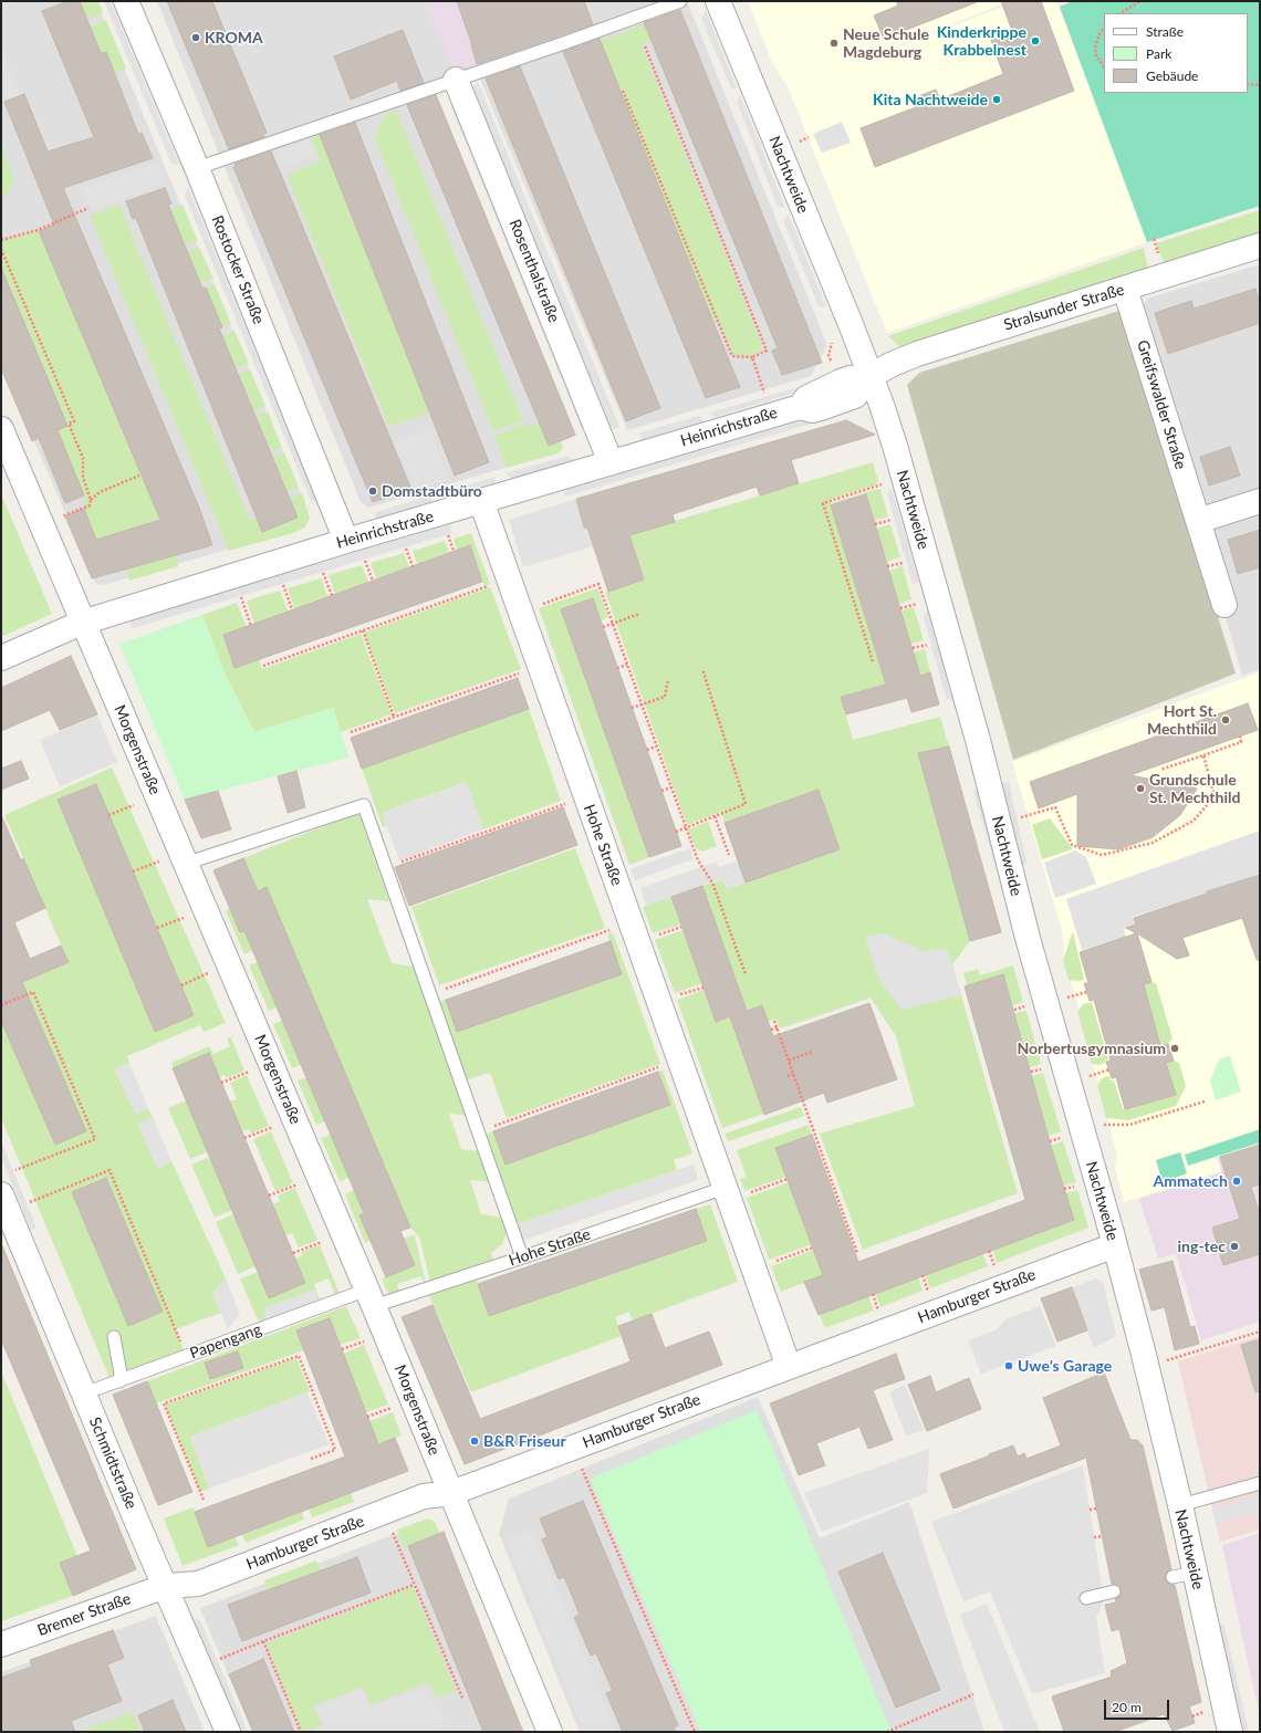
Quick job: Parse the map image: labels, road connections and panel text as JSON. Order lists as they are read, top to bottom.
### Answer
{
  "streets": {
    "street": [
      "Nachtweide",
      "Rostocker Straße",
      "Rosenthalstraße",
      "Stralsunder Straße",
      "Greifswalder Straße",
      "Heinrichstraße",
      "Morgenstraße",
      "Hohe Straße",
      "Hamburger Straße",
      "Schmidtstraße",
      "Bremer Straße"
    ],
    "lane": ["Papengang"]
  },
  "crossings": [
    ["Nachtweide", "Stralsunder Straße"],
    ["Nachtweide", "Heinrichstraße"],
    ["Nachtweide", "Hamburger Straße"],
    ["Rostocker Straße", "Heinrichstraße"],
    ["Rosenthalstraße", "Heinrichstraße"],
    ["Stralsunder Straße", "Greifswalder Straße"],
    ["Stralsunder Straße", "Heinrichstraße"],
    ["Heinrichstraße", "Morgenstraße"],
    ["Heinrichstraße", "Hohe Straße"],
    ["Morgenstraße", "Hohe Straße"],
    ["Morgenstraße", "Hamburger Straße"],
    ["Morgenstraße", "Papengang"],
    ["Hohe Straße", "Hamburger Straße"],
    ["Hohe Straße", "Papengang"],
    ["Hamburger Straße", "Schmidtstraße"],
    ["Hamburger Straße", "Bremer Straße"],
    ["Papengang", "Schmidtstraße"],
    ["Schmidtstraße", "Bremer Straße"]
  ],
  "places": [
    "KROMA",
    "Kinderkrippe Krabbelnest",
    "Neue Schule Magdeburg",
    "Kita Nachtweide",
    "Domstadtbüro",
    "Hort St. Mechthild",
    "Grundschule St. Mechthild",
    "Norbertusgymnasium",
    "Ammatech",
    "ing-tec",
    "Uwe’s Garage",
    "B&R Friseur"
  ],
  "legend": ["Straße", "Park", "Gebäude"],
  "scale_bar": "20 m"
}
